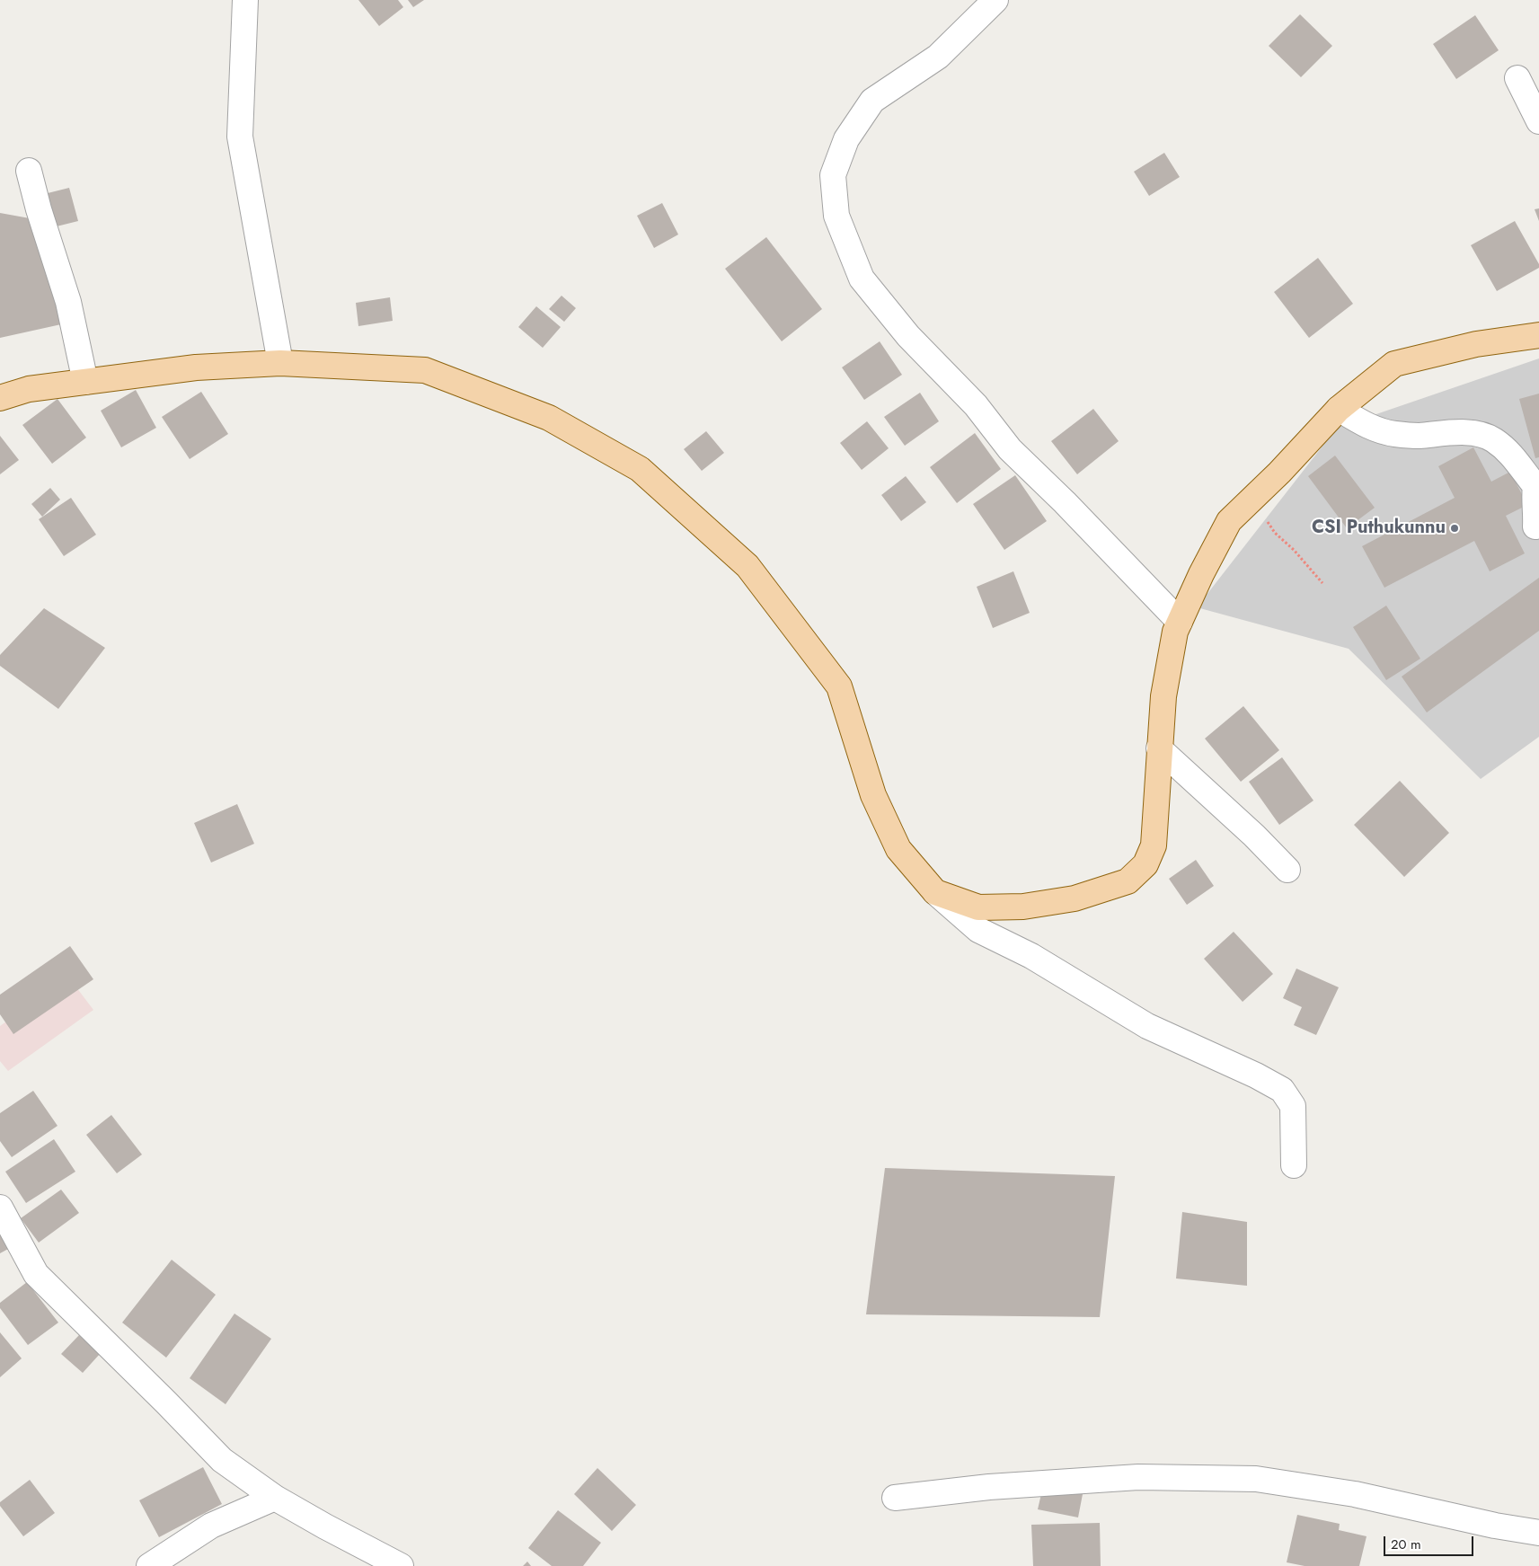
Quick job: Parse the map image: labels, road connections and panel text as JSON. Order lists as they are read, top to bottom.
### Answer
{
  "places": ["CSI Puthukunnu"],
  "scale_bar": "20 m"
}
